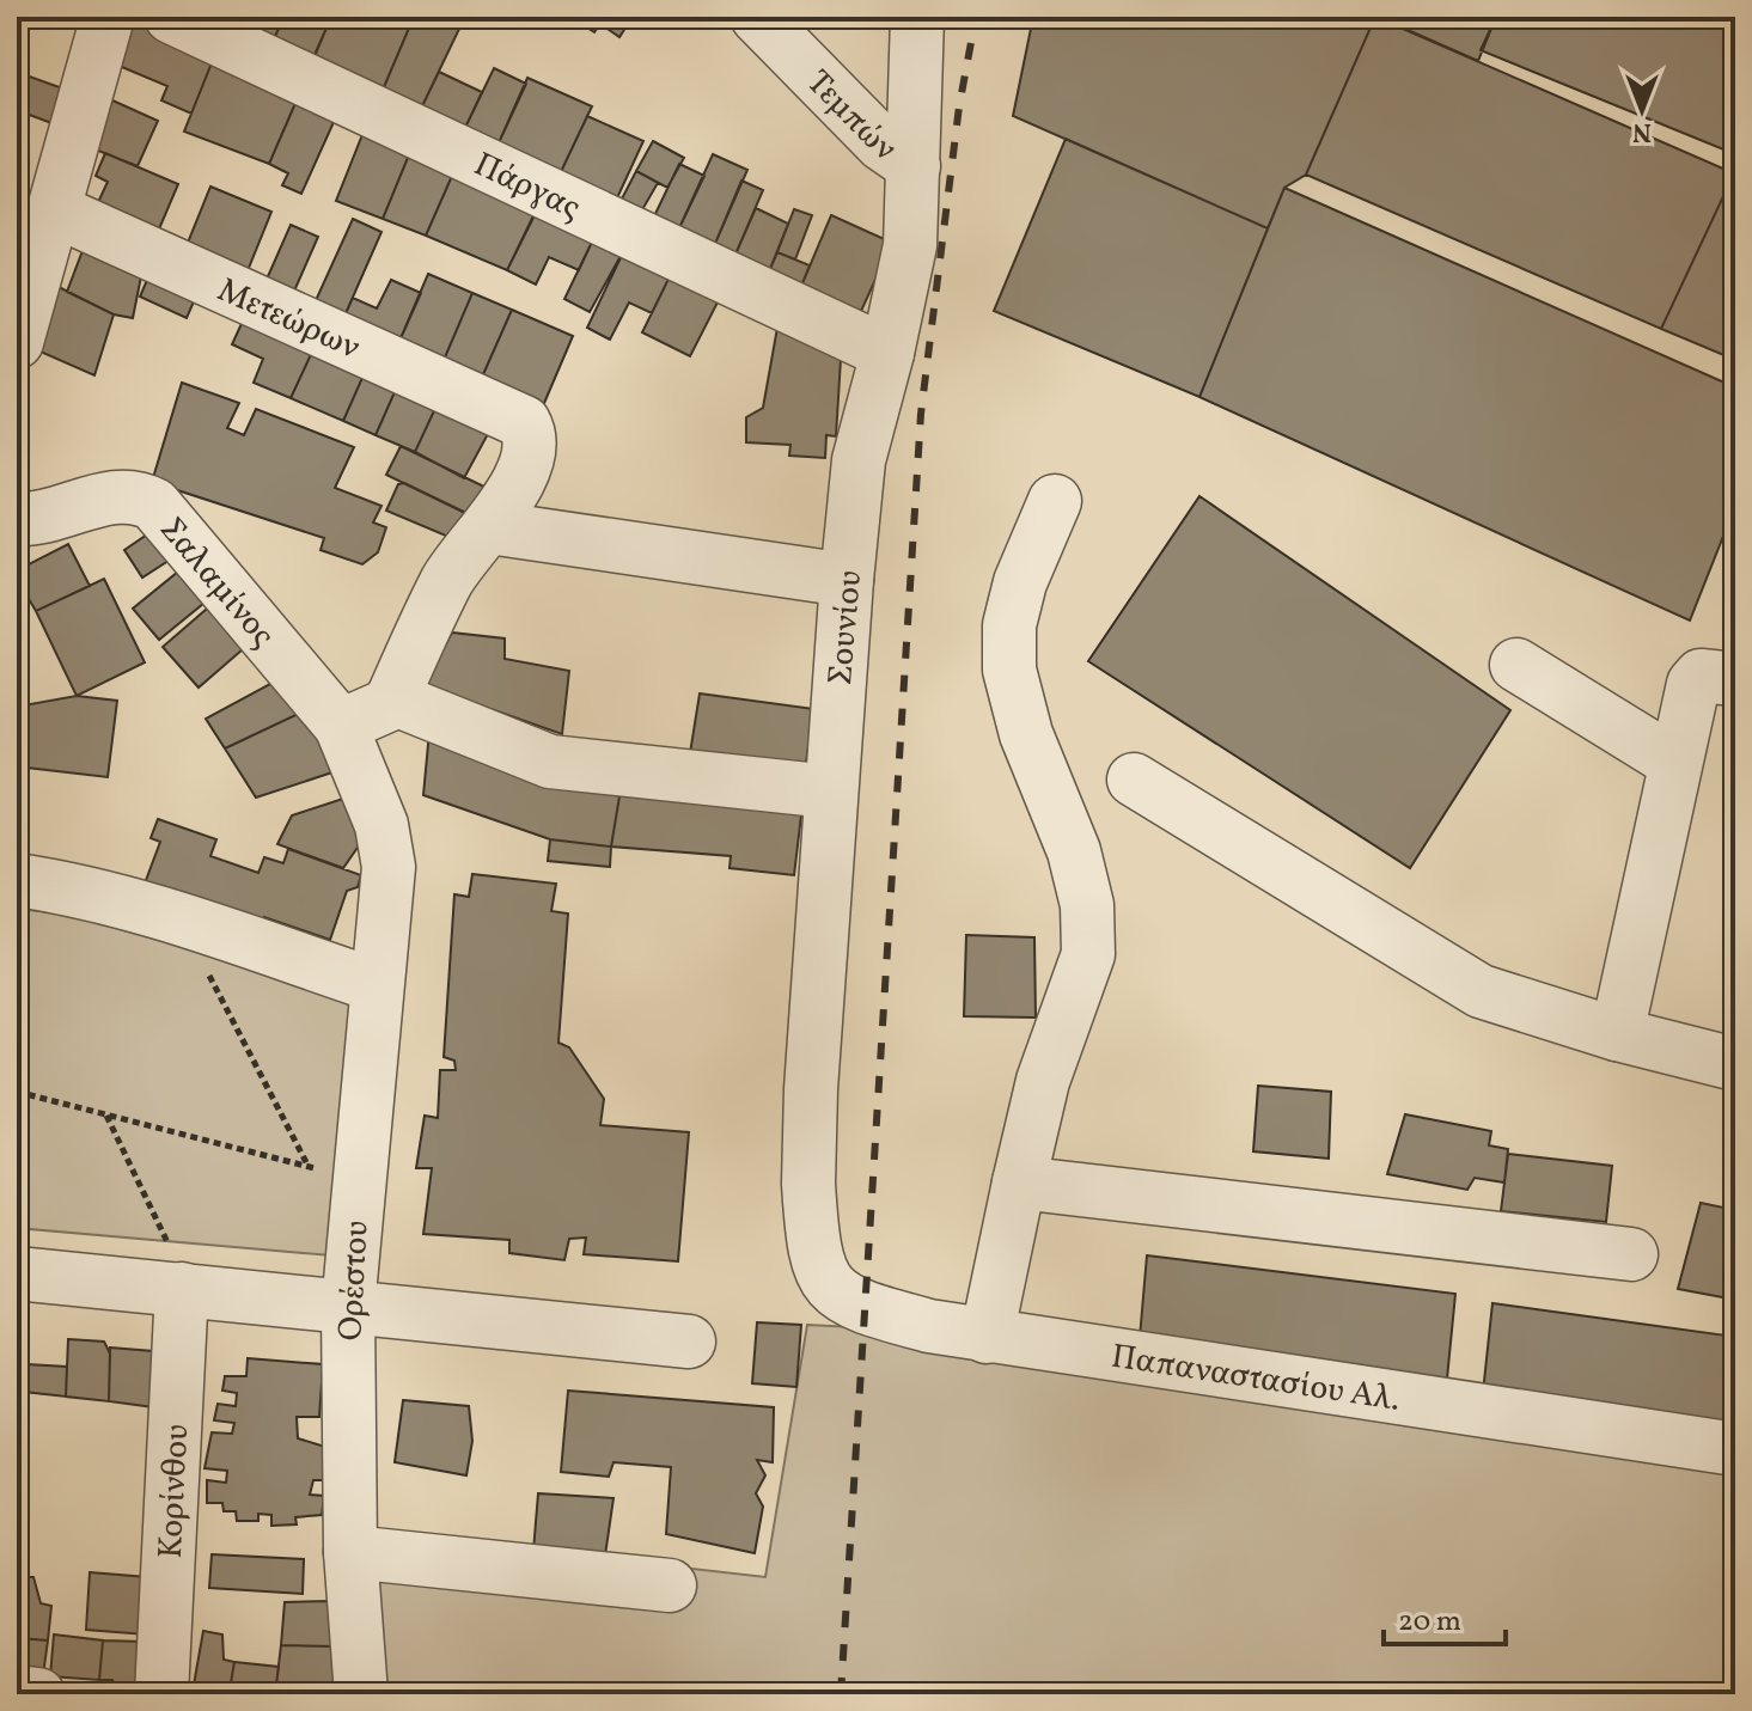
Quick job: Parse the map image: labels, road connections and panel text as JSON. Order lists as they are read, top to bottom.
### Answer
{
  "streets": {
    "street": [
      "Τεμπών",
      "Πάργας",
      "Μετεώρων",
      "Σαλαμίνος",
      "Σουνίου",
      "Ορέστου",
      "Παπαναστασίου Αλ.",
      "Κορίνθου"
    ]
  },
  "crossings": [
    ["Τεμπών", "Σουνίου"],
    ["Πάργας", "Σουνίου"],
    ["Σαλαμίνος", "Ορέστου"],
    ["Σουνίου", "Παπαναστασίου Αλ."]
  ],
  "scale_bar": "20 m",
  "north": "bottom"
}
